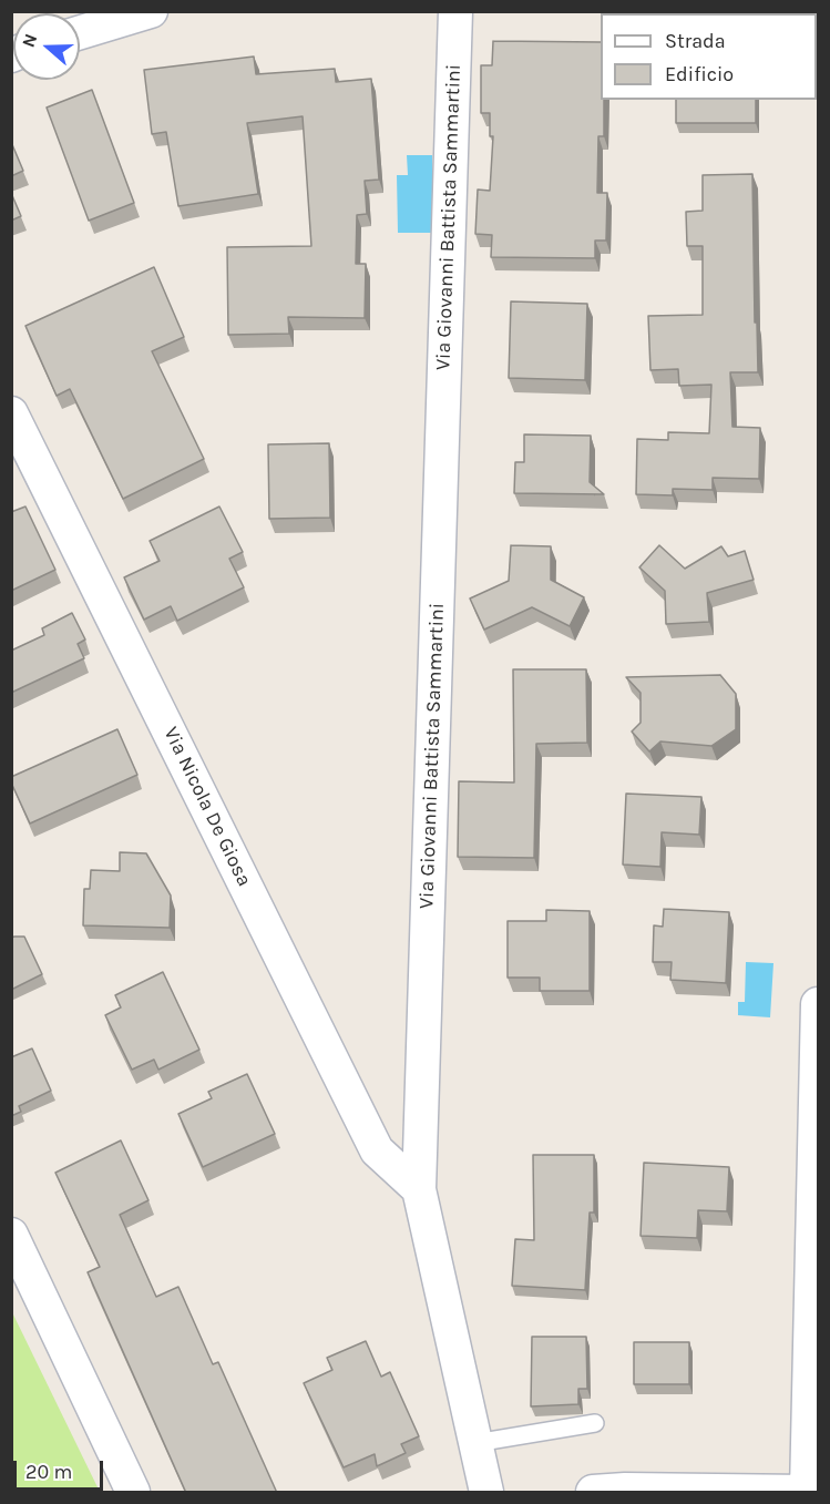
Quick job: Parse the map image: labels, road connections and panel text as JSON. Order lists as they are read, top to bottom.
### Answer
{
  "streets": {
    "street": ["Via Giovanni Battista Sammartini", "Via Nicola De Giosa"]
  },
  "crossings": [
    ["Via Giovanni Battista Sammartini", "Via Nicola De Giosa"]
  ],
  "legend": ["Strada", "Edificio"],
  "scale_bar": "20 m",
  "north": "left"
}
